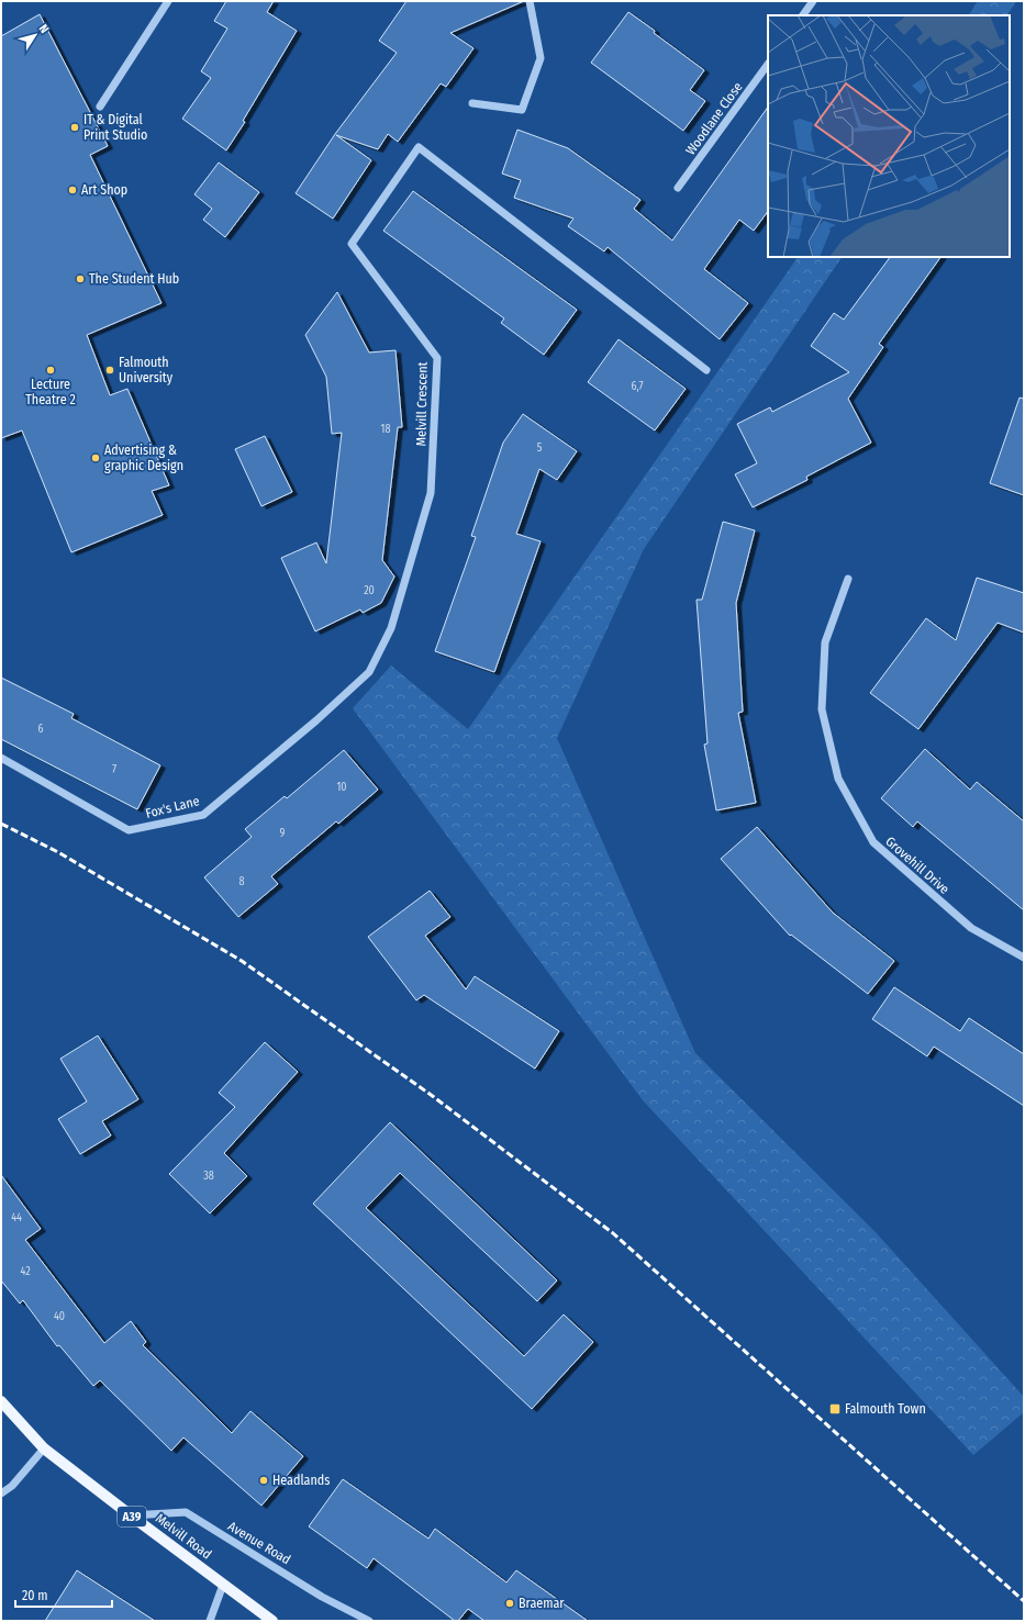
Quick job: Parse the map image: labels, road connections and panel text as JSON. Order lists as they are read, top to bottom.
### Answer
{
  "streets": {
    "main road": ["A39", "Melvill Road"],
    "street": [
      "Woodlane Close",
      "Melvill Crescent",
      "Fox's Lane",
      "Grovehill Drive",
      "Avenue Road"
    ]
  },
  "crossings": [
    ["Melvill Crescent", "Fox's Lane"],
    ["Melvill Road", "Avenue Road"]
  ],
  "places": {
    "other": [
      "IT & Digital Print Studio",
      "Art Shop",
      "The Student Hub",
      "Lecture Theatre 2",
      "Falmouth University",
      "Advertising & graphic Design",
      "Headlands",
      "Braemar"
    ],
    "transit": ["Falmouth Town"]
  },
  "house_numbers": [
    "6,7",
    "18",
    "5",
    "20",
    "6",
    "7",
    "10",
    "9",
    "8",
    "38",
    "44",
    "42",
    "40"
  ],
  "scale_bar": "20 m",
  "north": "top right"
}
